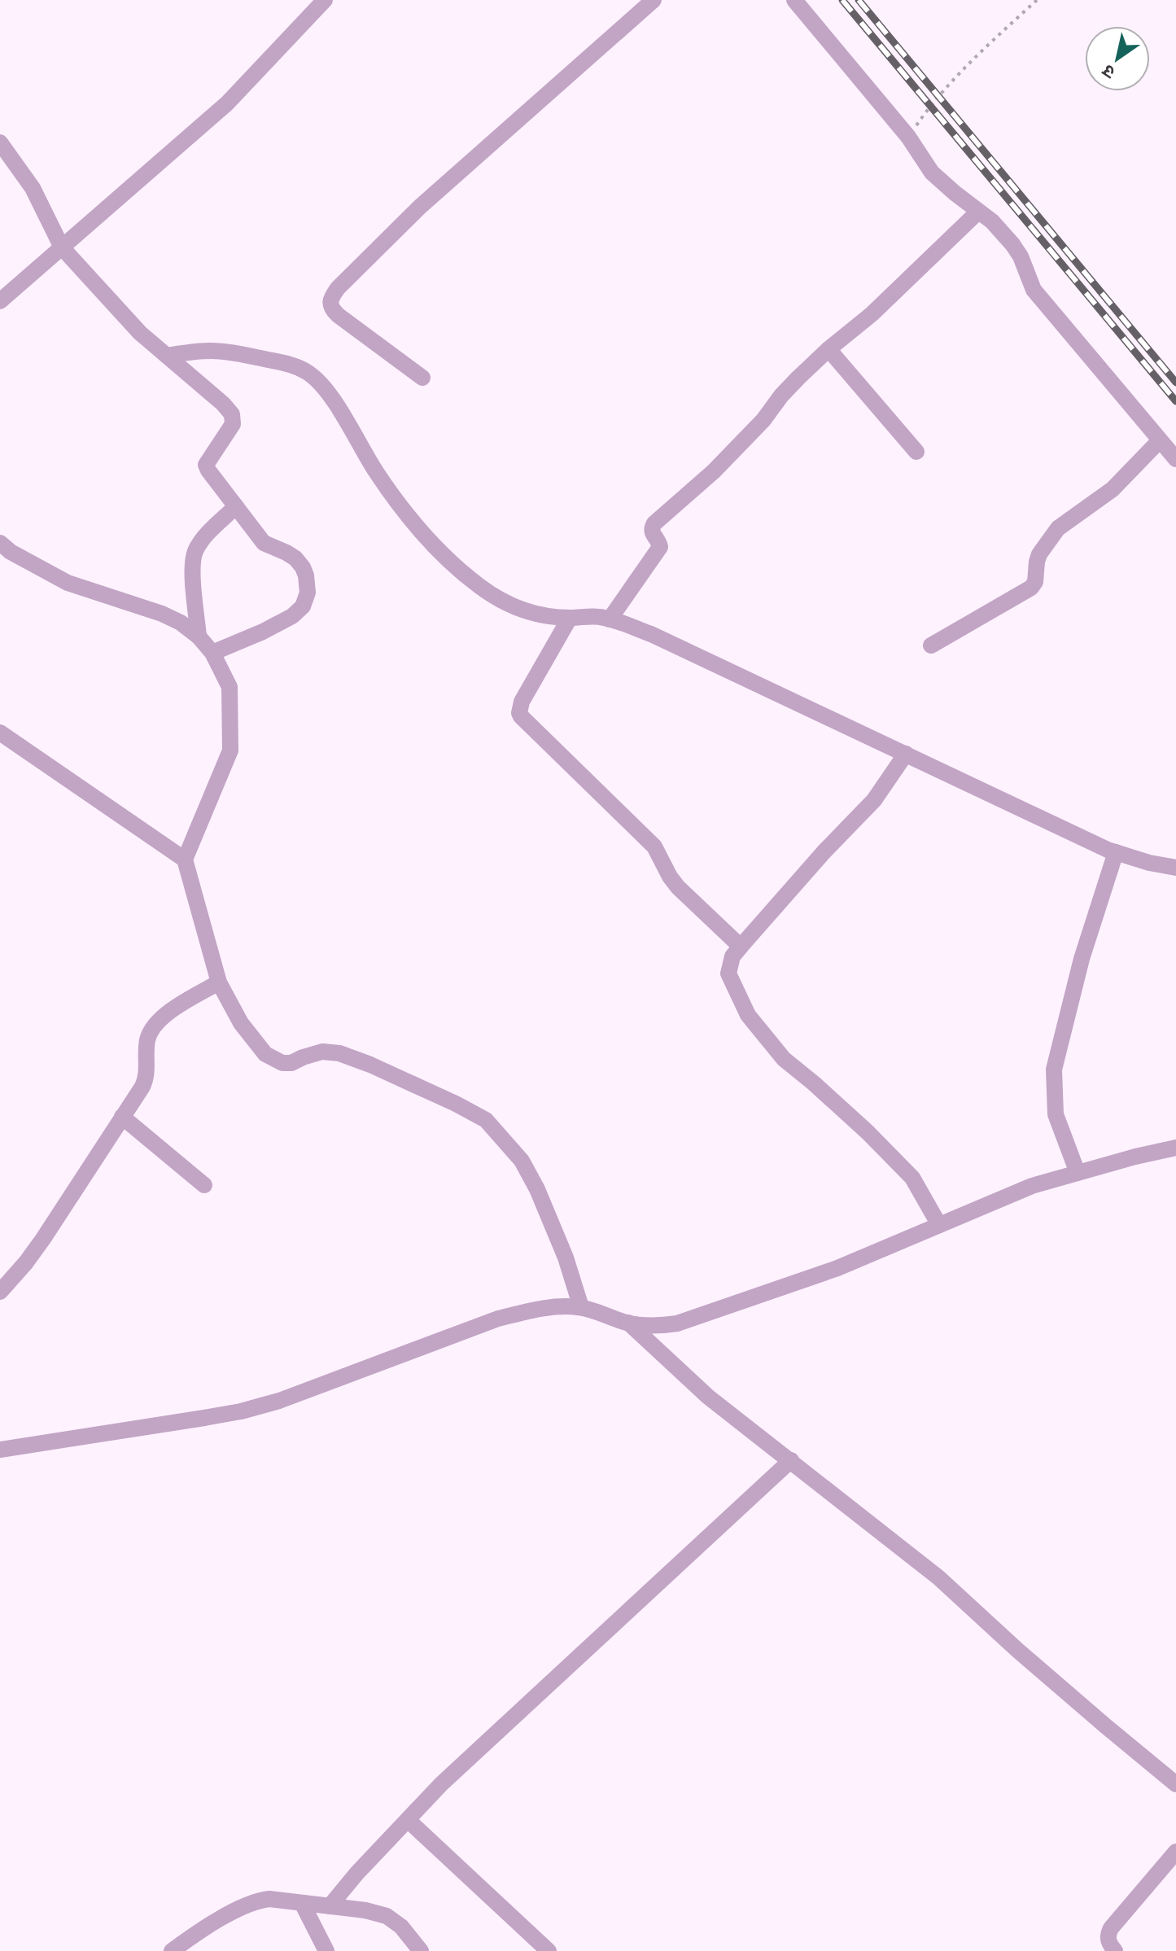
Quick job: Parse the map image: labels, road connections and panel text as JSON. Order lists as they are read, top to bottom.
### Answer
{
  "north": "bottom left"
}
